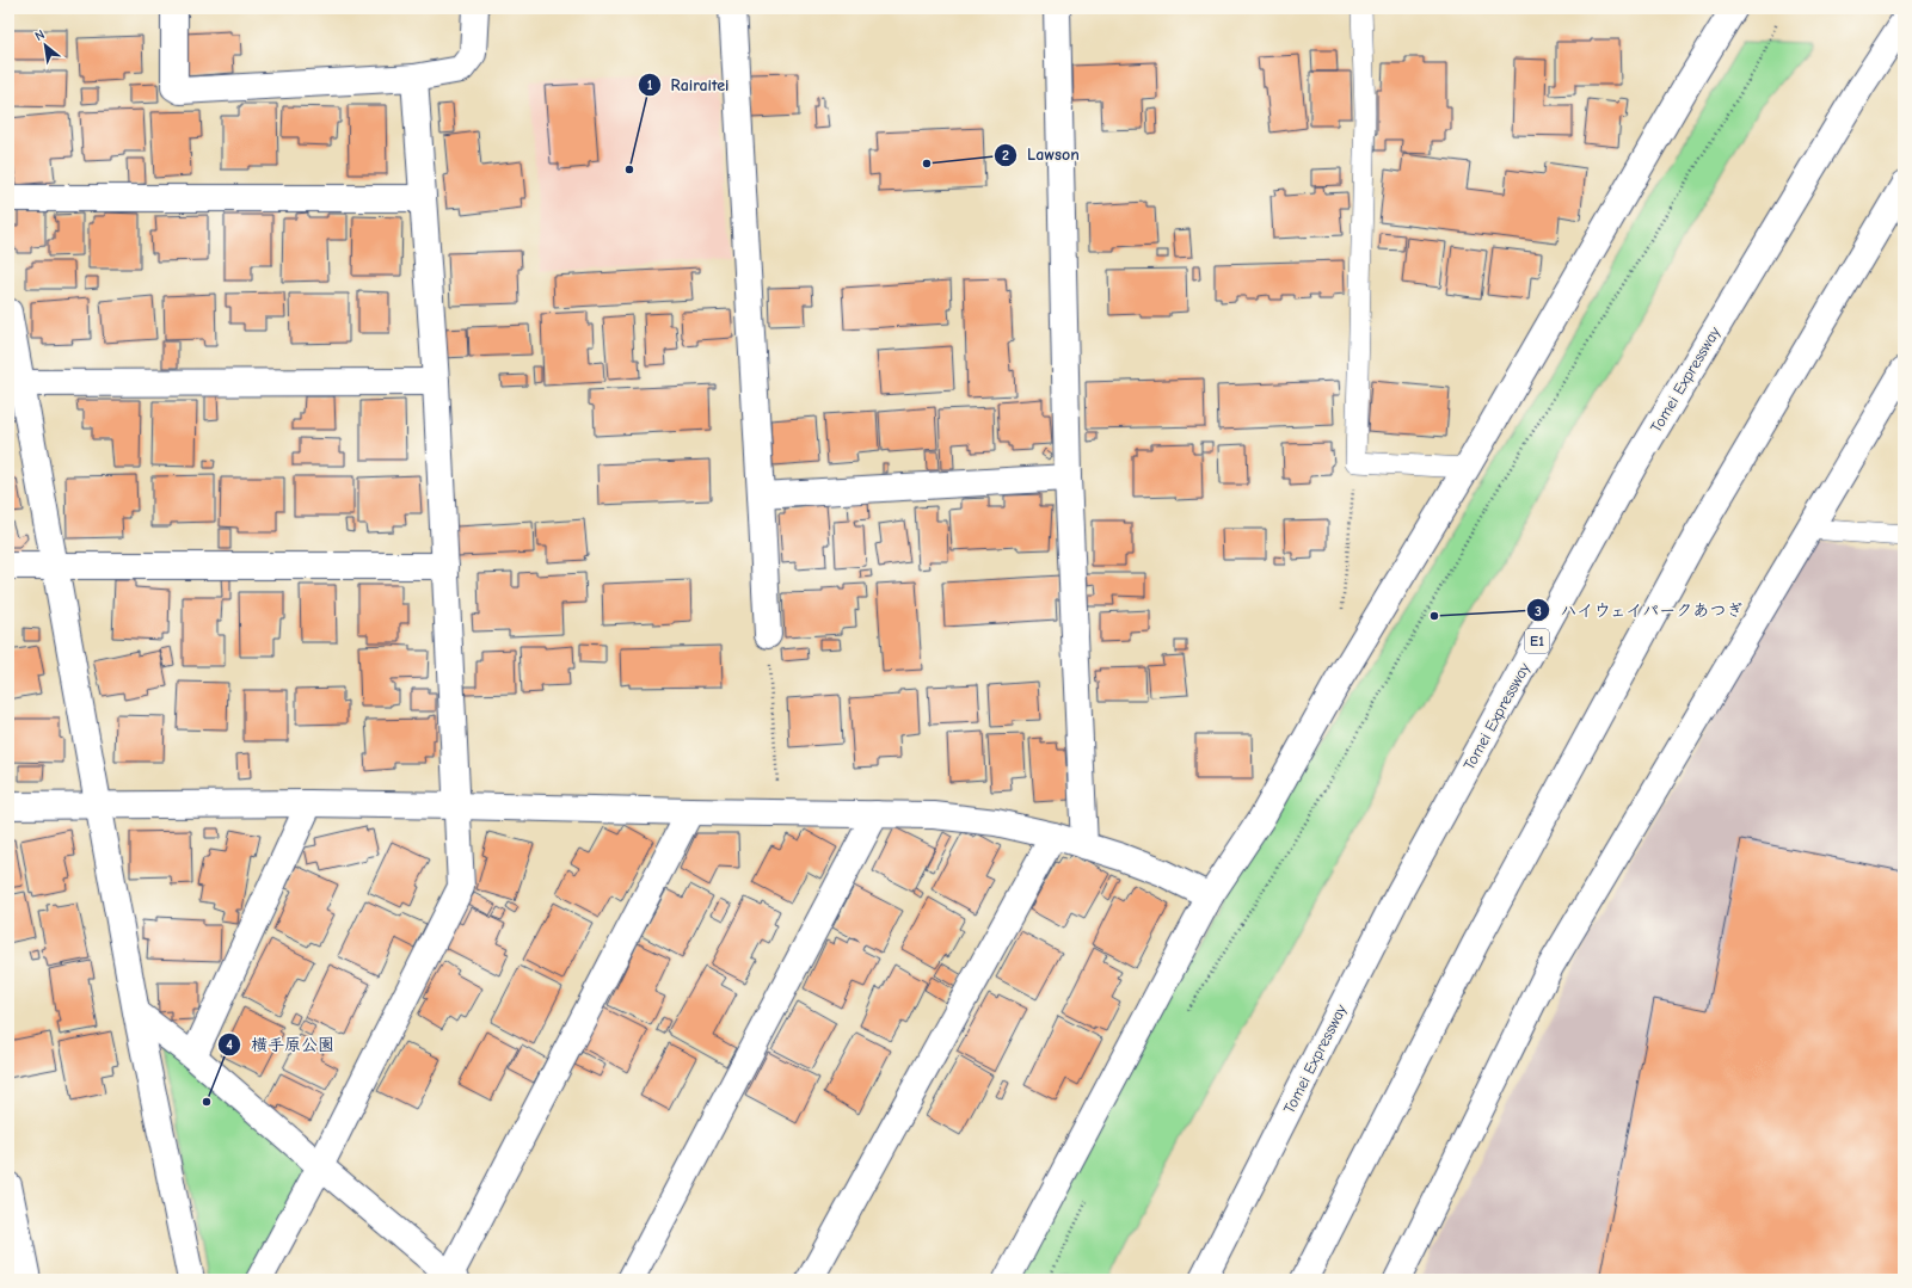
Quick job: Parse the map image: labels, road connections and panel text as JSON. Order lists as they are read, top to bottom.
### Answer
{
  "streets": {
    "main road": ["Tomei Expressway", "E1"]
  },
  "places": [
    "Lawson",
    "Rairaitei",
    "ハイウェイパークあつぎ",
    "横手原公園"
  ],
  "north": "top left"
}
